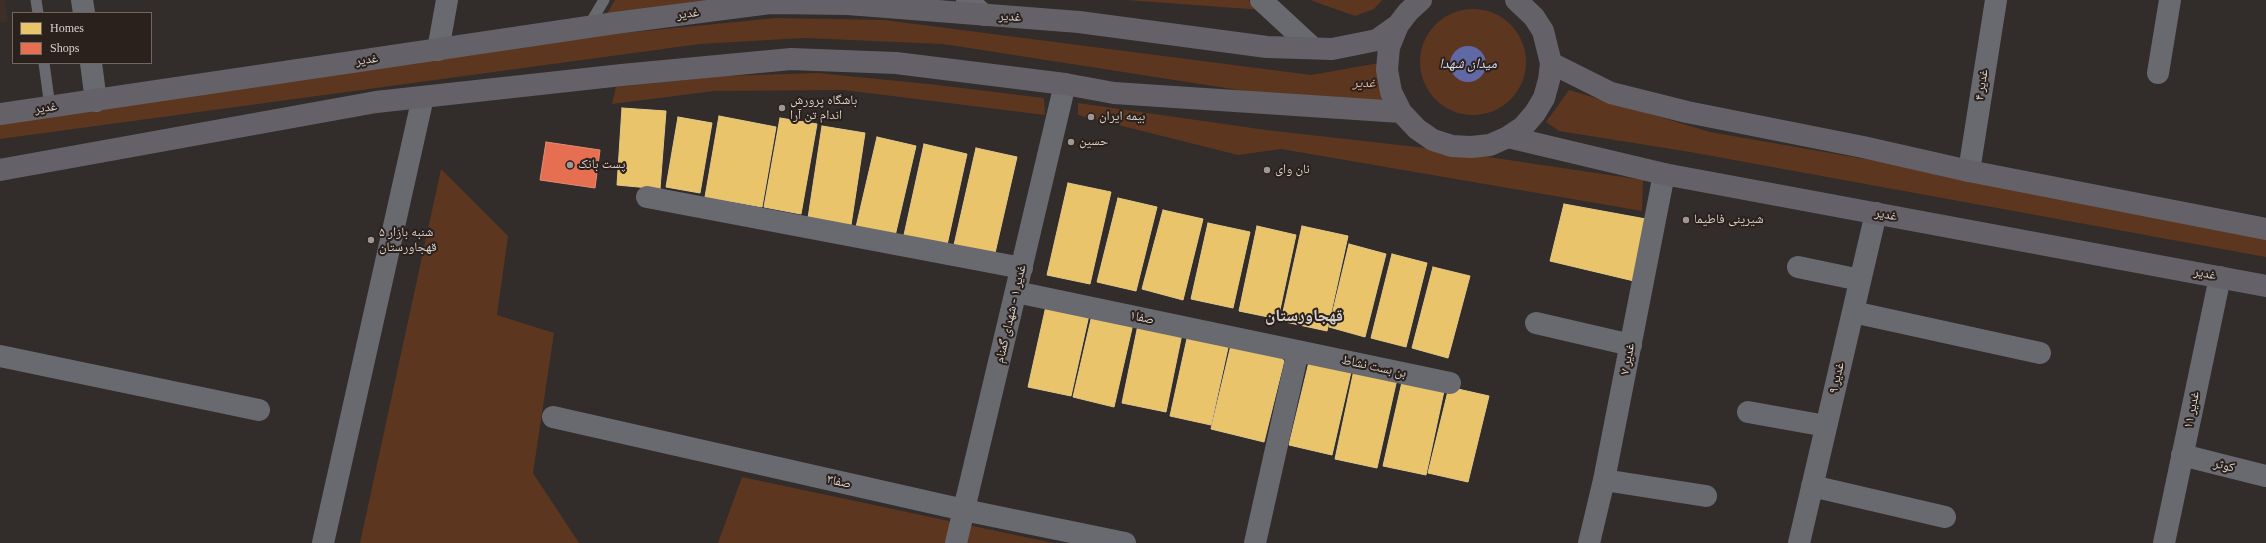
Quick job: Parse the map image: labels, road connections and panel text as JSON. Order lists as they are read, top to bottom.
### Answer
{
  "streets": {
    "main road": ["غدیر"],
    "street": [
      "غدیر ۴",
      "غدیر ۱ - شهدای گمنام",
      "صفا۱",
      "غدیر ۷",
      "بن بست نشاط",
      "غدیر ۹",
      "غدیر ۱۱",
      "کوثر",
      "صفا۳"
    ]
  },
  "crossings": [
    ["غدیر", "غدیر ۷"],
    ["غدیر", "غدیر ۹"],
    ["غدیر", "غدیر ۱۱"],
    ["غدیر ۱ - شهدای گمنام", "صفا۱"],
    ["غدیر ۱ - شهدای گمنام", "صفا۳"],
    ["صفا۱", "بن بست نشاط"],
    ["غدیر ۱۱", "کوثر"]
  ],
  "districts": ["قهجاورستان"],
  "water": ["میدان شهدا"],
  "parks": ["غدیر"],
  "places": [
    "باشگاه پرورش اندام تن آرا",
    "بیمه ایران",
    "حسین",
    "پست بانک",
    "نان وای",
    "شیرینی فاطیما",
    "۵ شنبه بازار قهجاورستان"
  ],
  "legend": ["Homes", "Shops"]
}
